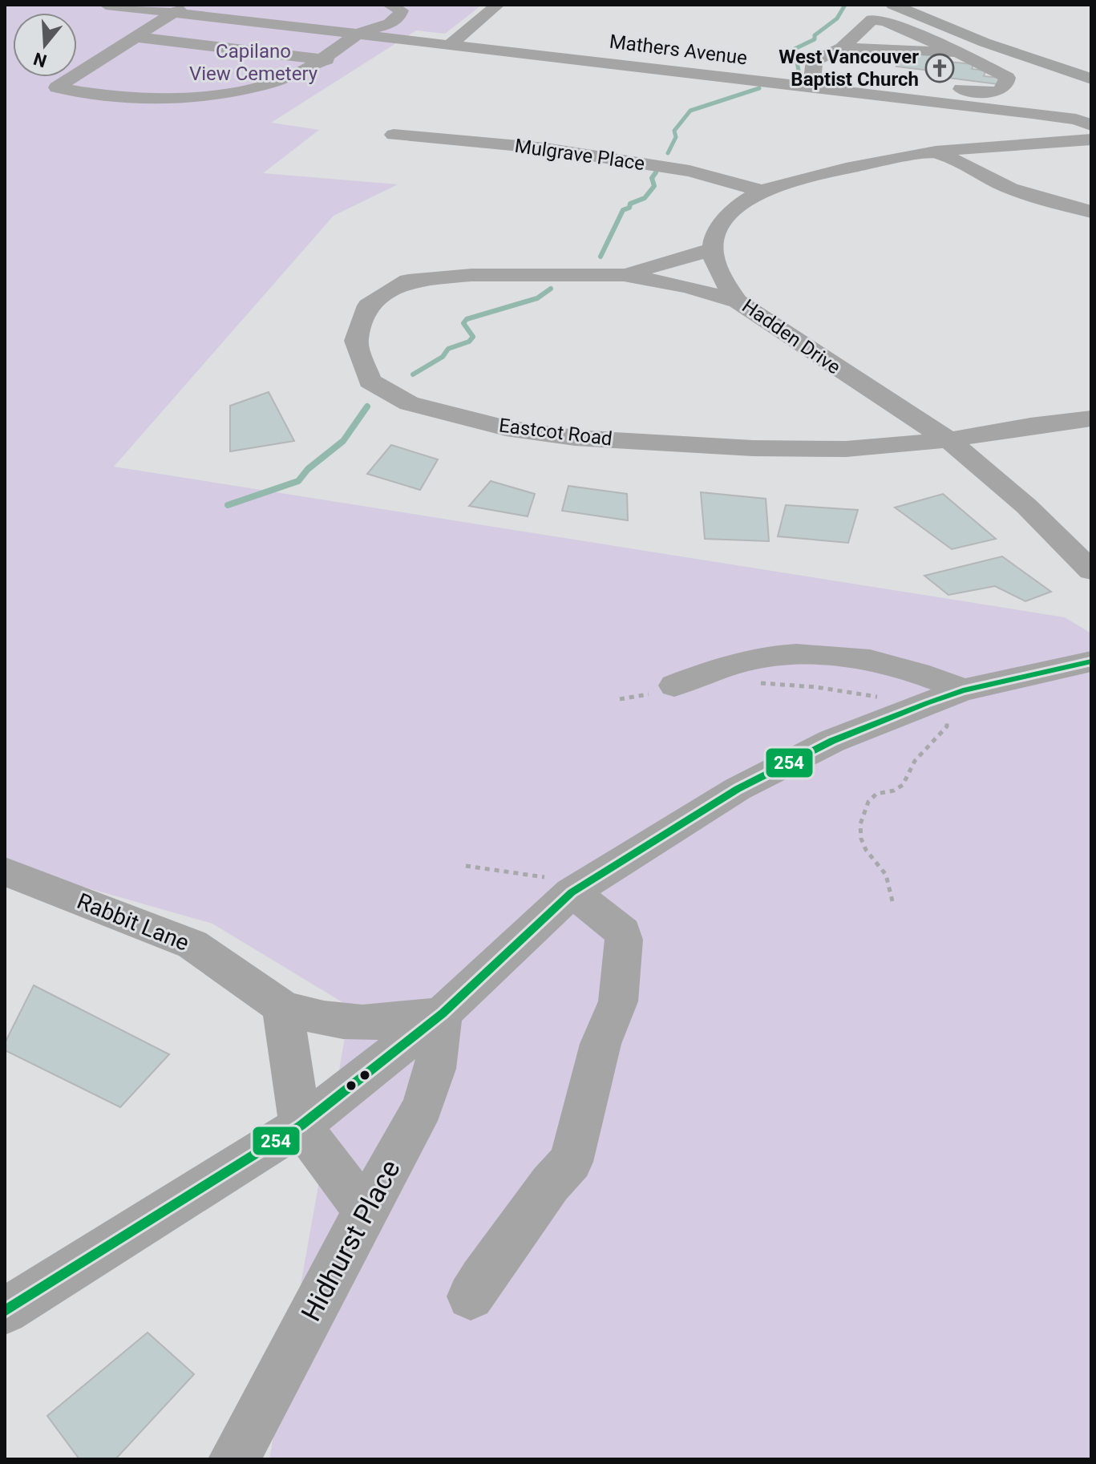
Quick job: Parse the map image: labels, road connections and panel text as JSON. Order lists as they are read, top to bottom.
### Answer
{
  "streets": {
    "street": [
      "Mathers Avenue",
      "Mulgrave Place",
      "Hadden Drive",
      "Eastcot Road",
      "Rabbit Lane",
      "Hidhurst Place"
    ]
  },
  "crossings": [
    ["Hadden Drive", "Eastcot Road"],
    ["Rabbit Lane", "Hidhurst Place"]
  ],
  "parks": ["Capilano View Cemetery"],
  "places": {
    "church": ["West Vancouver Baptist Church"]
  },
  "lines": ["transit line 254"],
  "north": "bottom"
}
